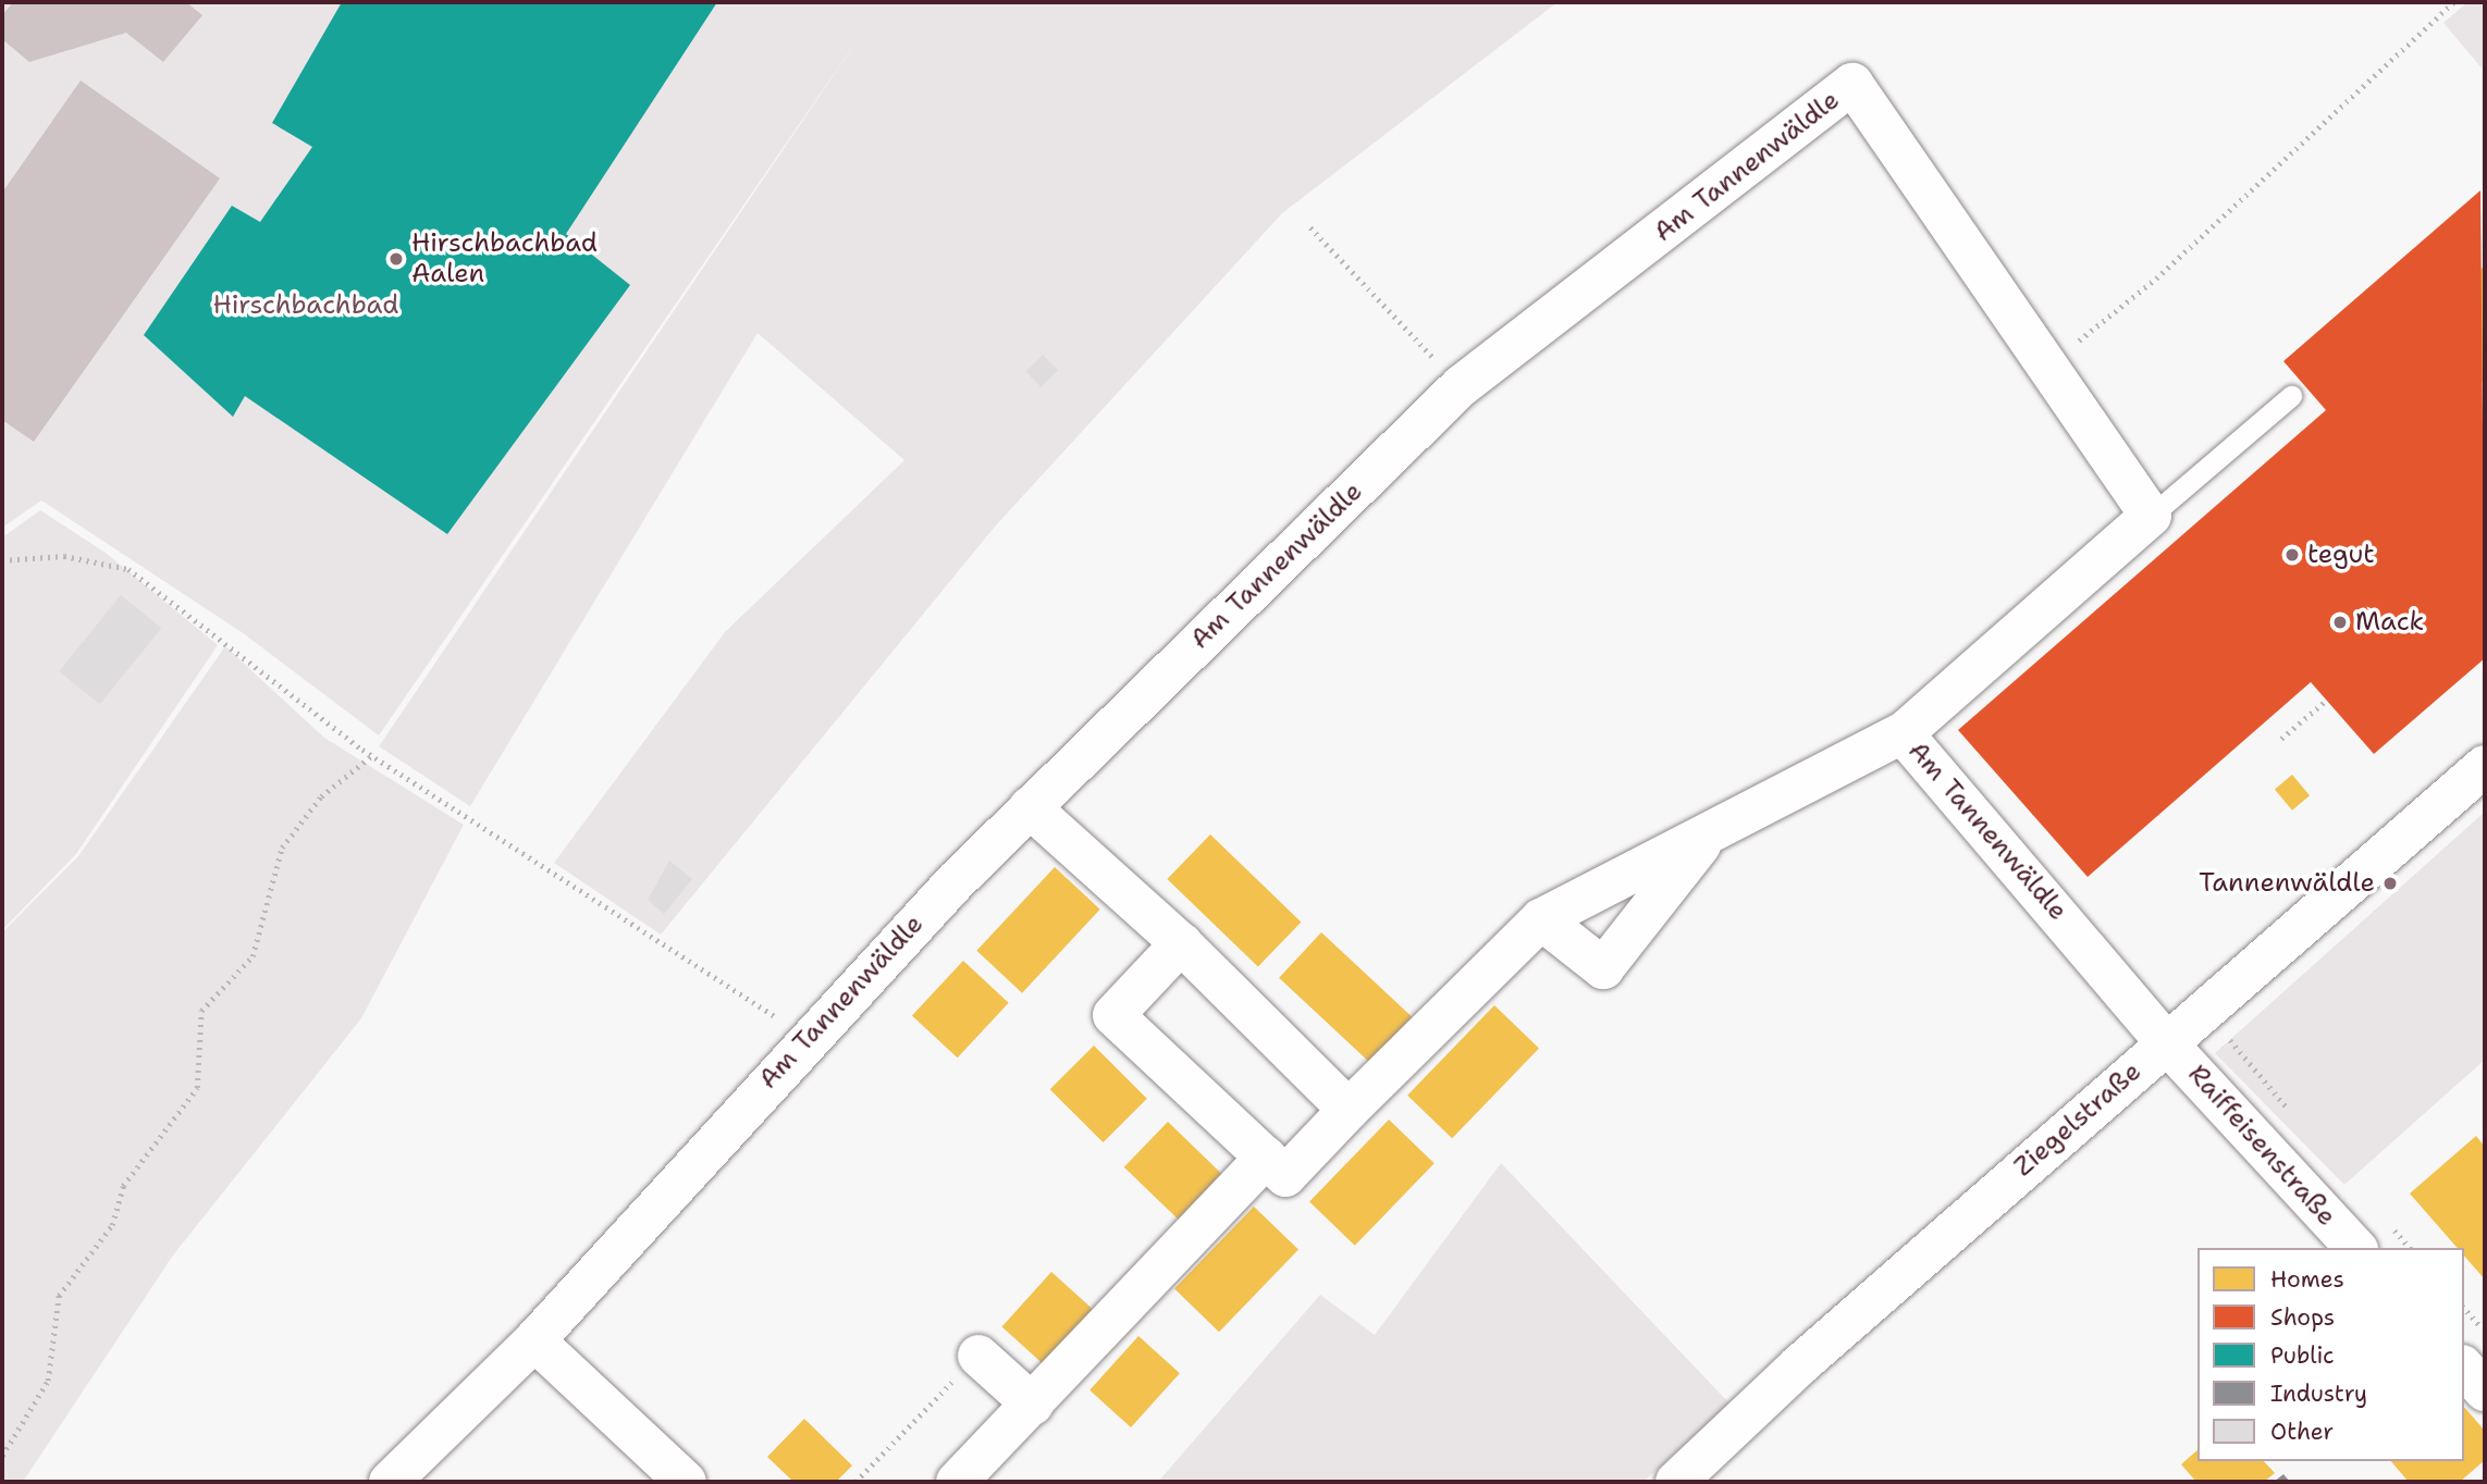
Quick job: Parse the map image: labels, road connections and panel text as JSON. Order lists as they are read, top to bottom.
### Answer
{
  "streets": {
    "street": ["Am Tannenwäldle", "Ziegelstraße", "Raiffeisenstraße"]
  },
  "crossings": [
    ["Am Tannenwäldle", "Ziegelstraße"],
    ["Am Tannenwäldle", "Raiffeisenstraße"],
    ["Ziegelstraße", "Raiffeisenstraße"]
  ],
  "parks": ["Hirschbachbad"],
  "places": [
    "Hirschbachbad Aalen",
    "tegut",
    "Mack",
    "Tannenwäldle"
  ],
  "legend": [
    "Homes",
    "Shops",
    "Public",
    "Industry",
    "Other"
  ]
}
